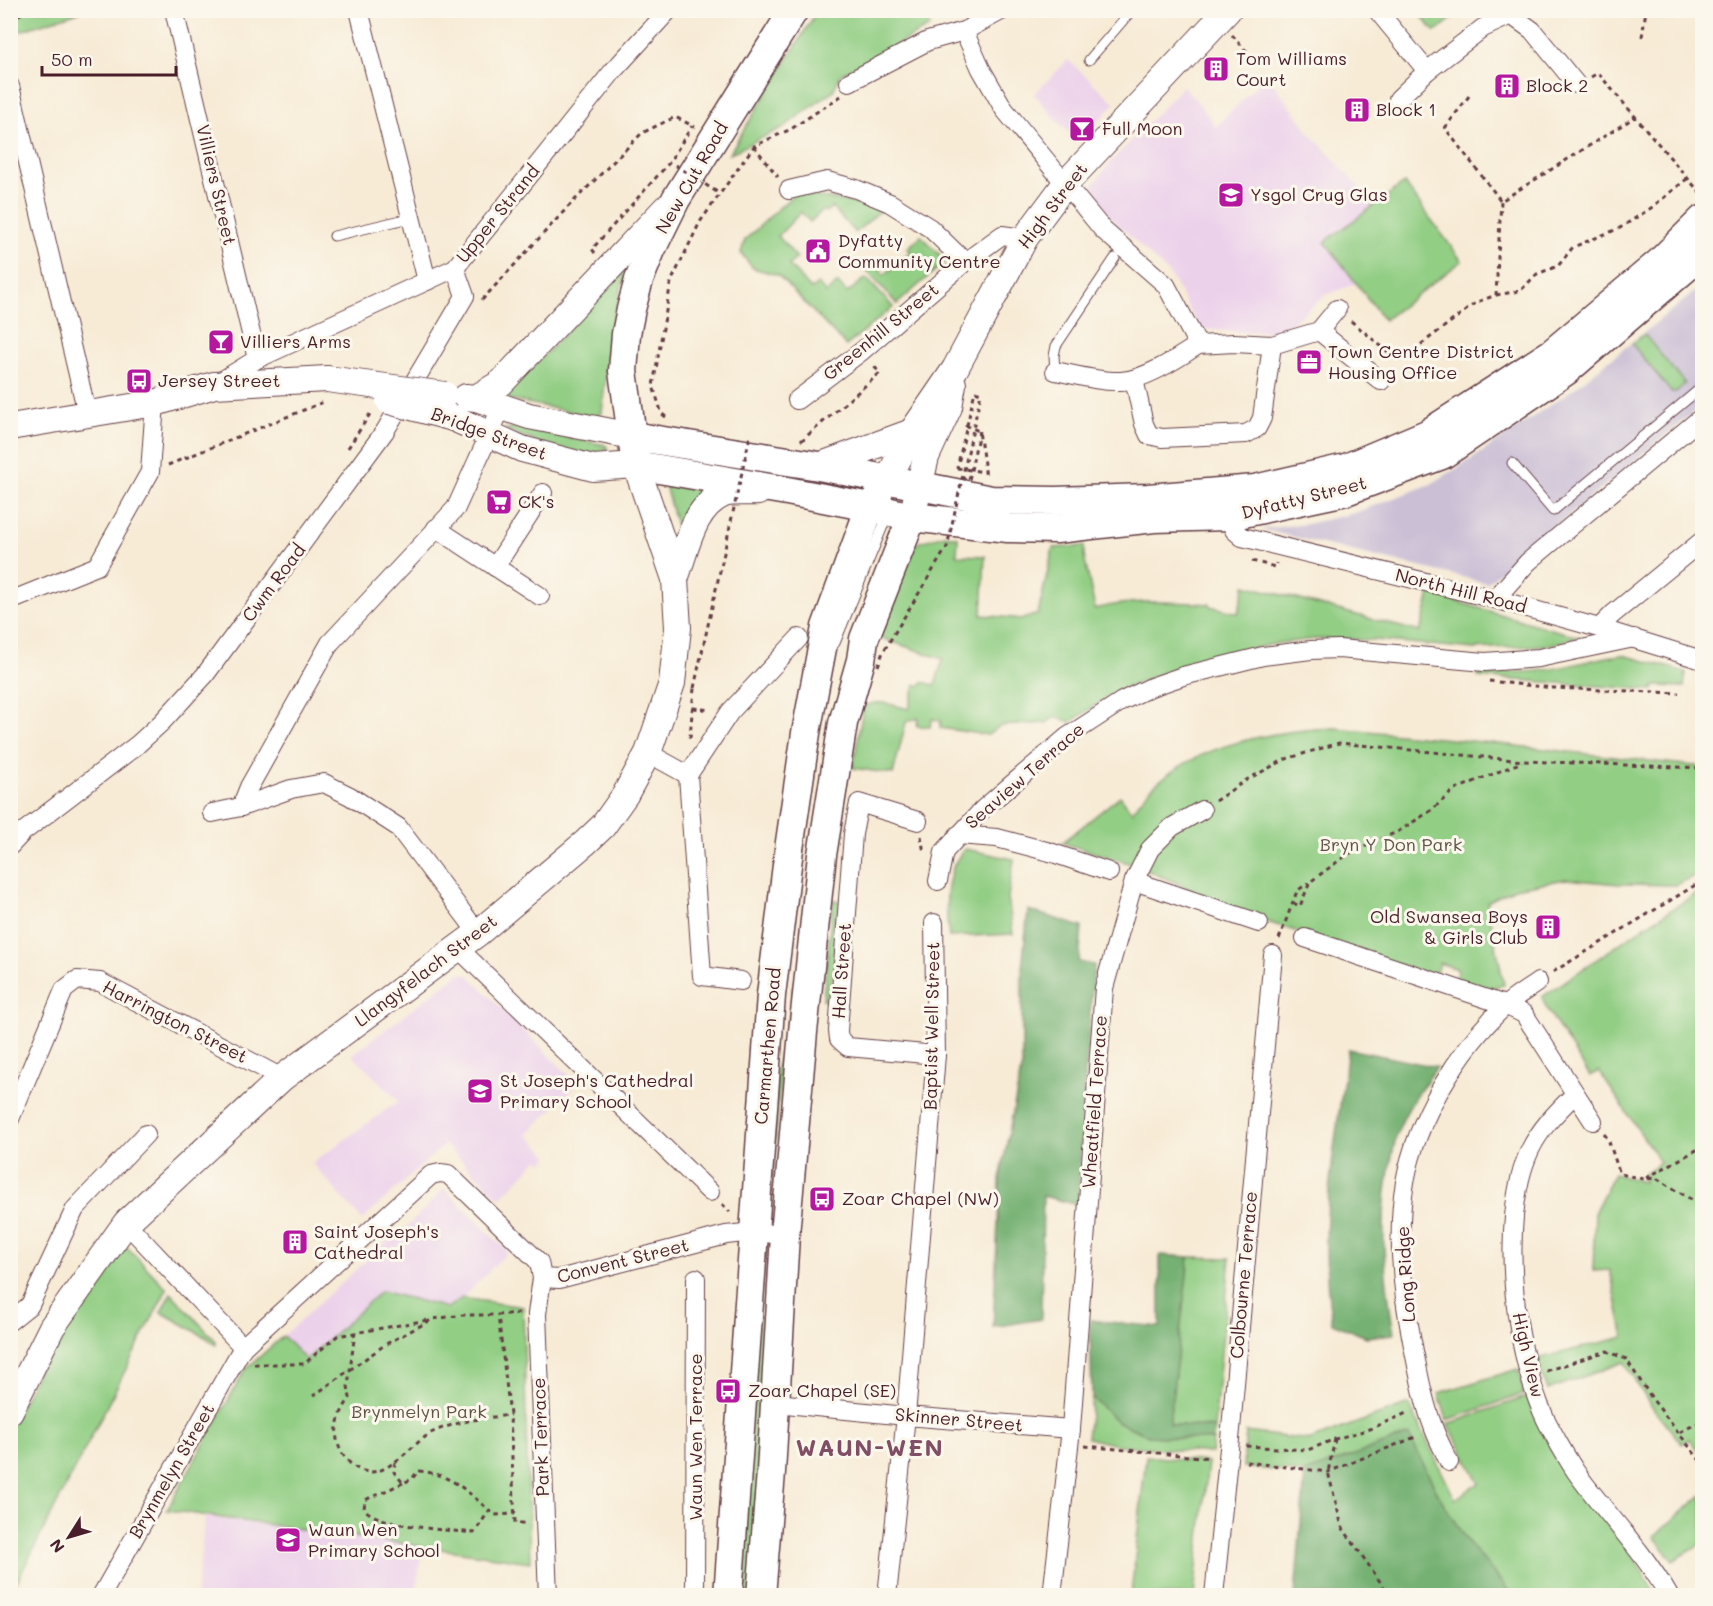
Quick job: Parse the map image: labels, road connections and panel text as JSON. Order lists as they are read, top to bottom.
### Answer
{
  "streets": {
    "main road": [
      "New Cut Road",
      "High Street",
      "Bridge Street",
      "Dyfatty Street",
      "Llangyfelach Street",
      "Carmarthen Road"
    ],
    "street": [
      "Villiers Street",
      "Upper Strand",
      "Greenhill Street",
      "Cwm Road",
      "North Hill Road",
      "Seaview Terrace",
      "Hall Street",
      "Harrington Street",
      "Baptist Well Street",
      "Wheatfield Terrace",
      "Convent Street",
      "Long Ridge",
      "Colbourne Terrace",
      "High View",
      "Skinner Street",
      "Park Terrace",
      "Waun Wen Terrace",
      "Brynmelyn Street"
    ]
  },
  "crossings": [
    ["New Cut Road", "Bridge Street"],
    ["New Cut Road", "Llangyfelach Street"],
    ["Villiers Street", "Upper Strand"],
    ["High Street", "Greenhill Street"],
    ["Upper Strand", "Bridge Street"],
    ["Upper Strand", "Cwm Road"],
    ["Bridge Street", "Dyfatty Street"],
    ["Bridge Street", "Llangyfelach Street"],
    ["Bridge Street", "Carmarthen Road"],
    ["Dyfatty Street", "North Hill Road"],
    ["Dyfatty Street", "Carmarthen Road"],
    ["North Hill Road", "Seaview Terrace"],
    ["Llangyfelach Street", "Harrington Street"],
    ["Hall Street", "Baptist Well Street"],
    ["Baptist Well Street", "Skinner Street"],
    ["Carmarthen Road", "Convent Street"],
    ["Carmarthen Road", "Skinner Street"],
    ["Wheatfield Terrace", "Skinner Street"],
    ["Convent Street", "Park Terrace"],
    ["Convent Street", "Brynmelyn Street"]
  ],
  "districts": ["WAUN-WEN"],
  "parks": ["Bryn Y Don Park", "Brynmelyn Park"],
  "places": {
    "building": [
      "Tom Williams Court",
      "Block 2",
      "Block 1",
      "Old Swansea Boys & Girls Club",
      "Saint Joseph's Cathedral"
    ],
    "bar": ["Full Moon", "Villiers Arms"],
    "school or university": ["Ysgol Crug Glas", "St Joseph's Cathedral Primary School", "Waun Wen Primary School"],
    "public building": ["Dyfatty Community Centre"],
    "office": ["Town Centre District Housing Office"],
    "bus stop": ["Jersey Street", "Zoar Chapel (NW)", "Zoar Chapel (SE)"],
    "supermarket": ["CK's"]
  },
  "scale_bar": "50 m",
  "north": "bottom left"
}
